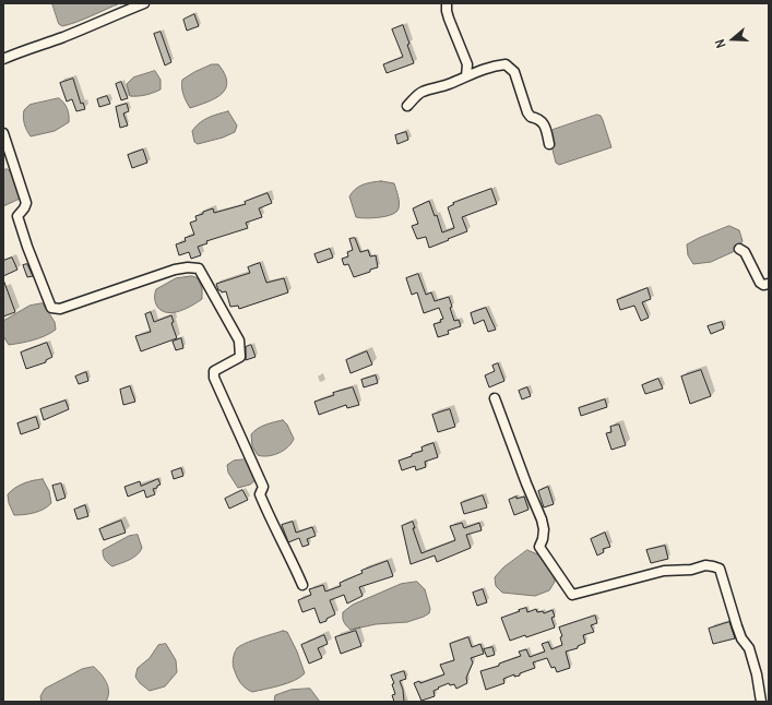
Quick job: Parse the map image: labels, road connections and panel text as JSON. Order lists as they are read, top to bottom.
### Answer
{
  "north": "left"
}
